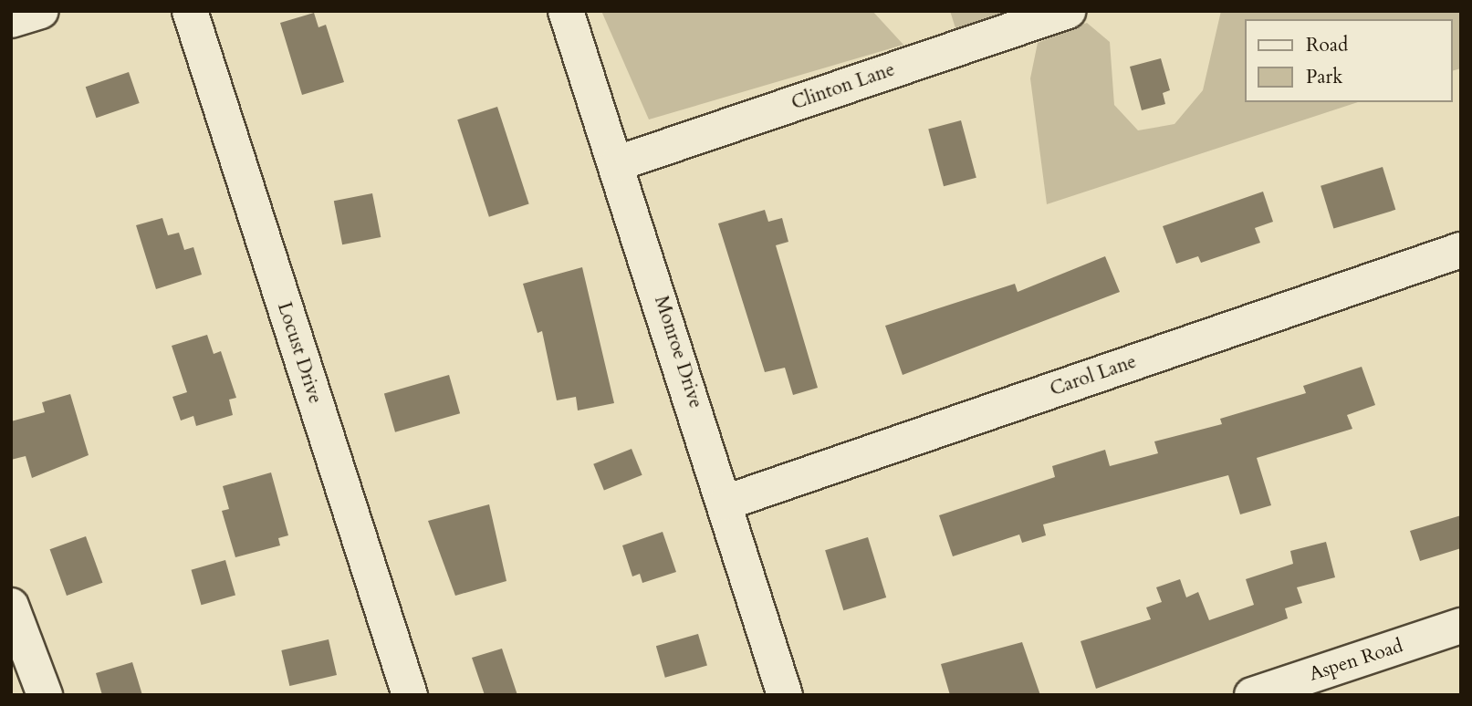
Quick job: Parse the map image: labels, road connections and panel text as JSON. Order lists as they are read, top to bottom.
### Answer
{
  "streets": {
    "street": [
      "Clinton Lane",
      "Monroe Drive",
      "Locust Drive",
      "Carol Lane",
      "Aspen Road"
    ]
  },
  "crossings": [
    ["Clinton Lane", "Monroe Drive"],
    ["Monroe Drive", "Carol Lane"]
  ],
  "legend": ["Road", "Park"]
}
